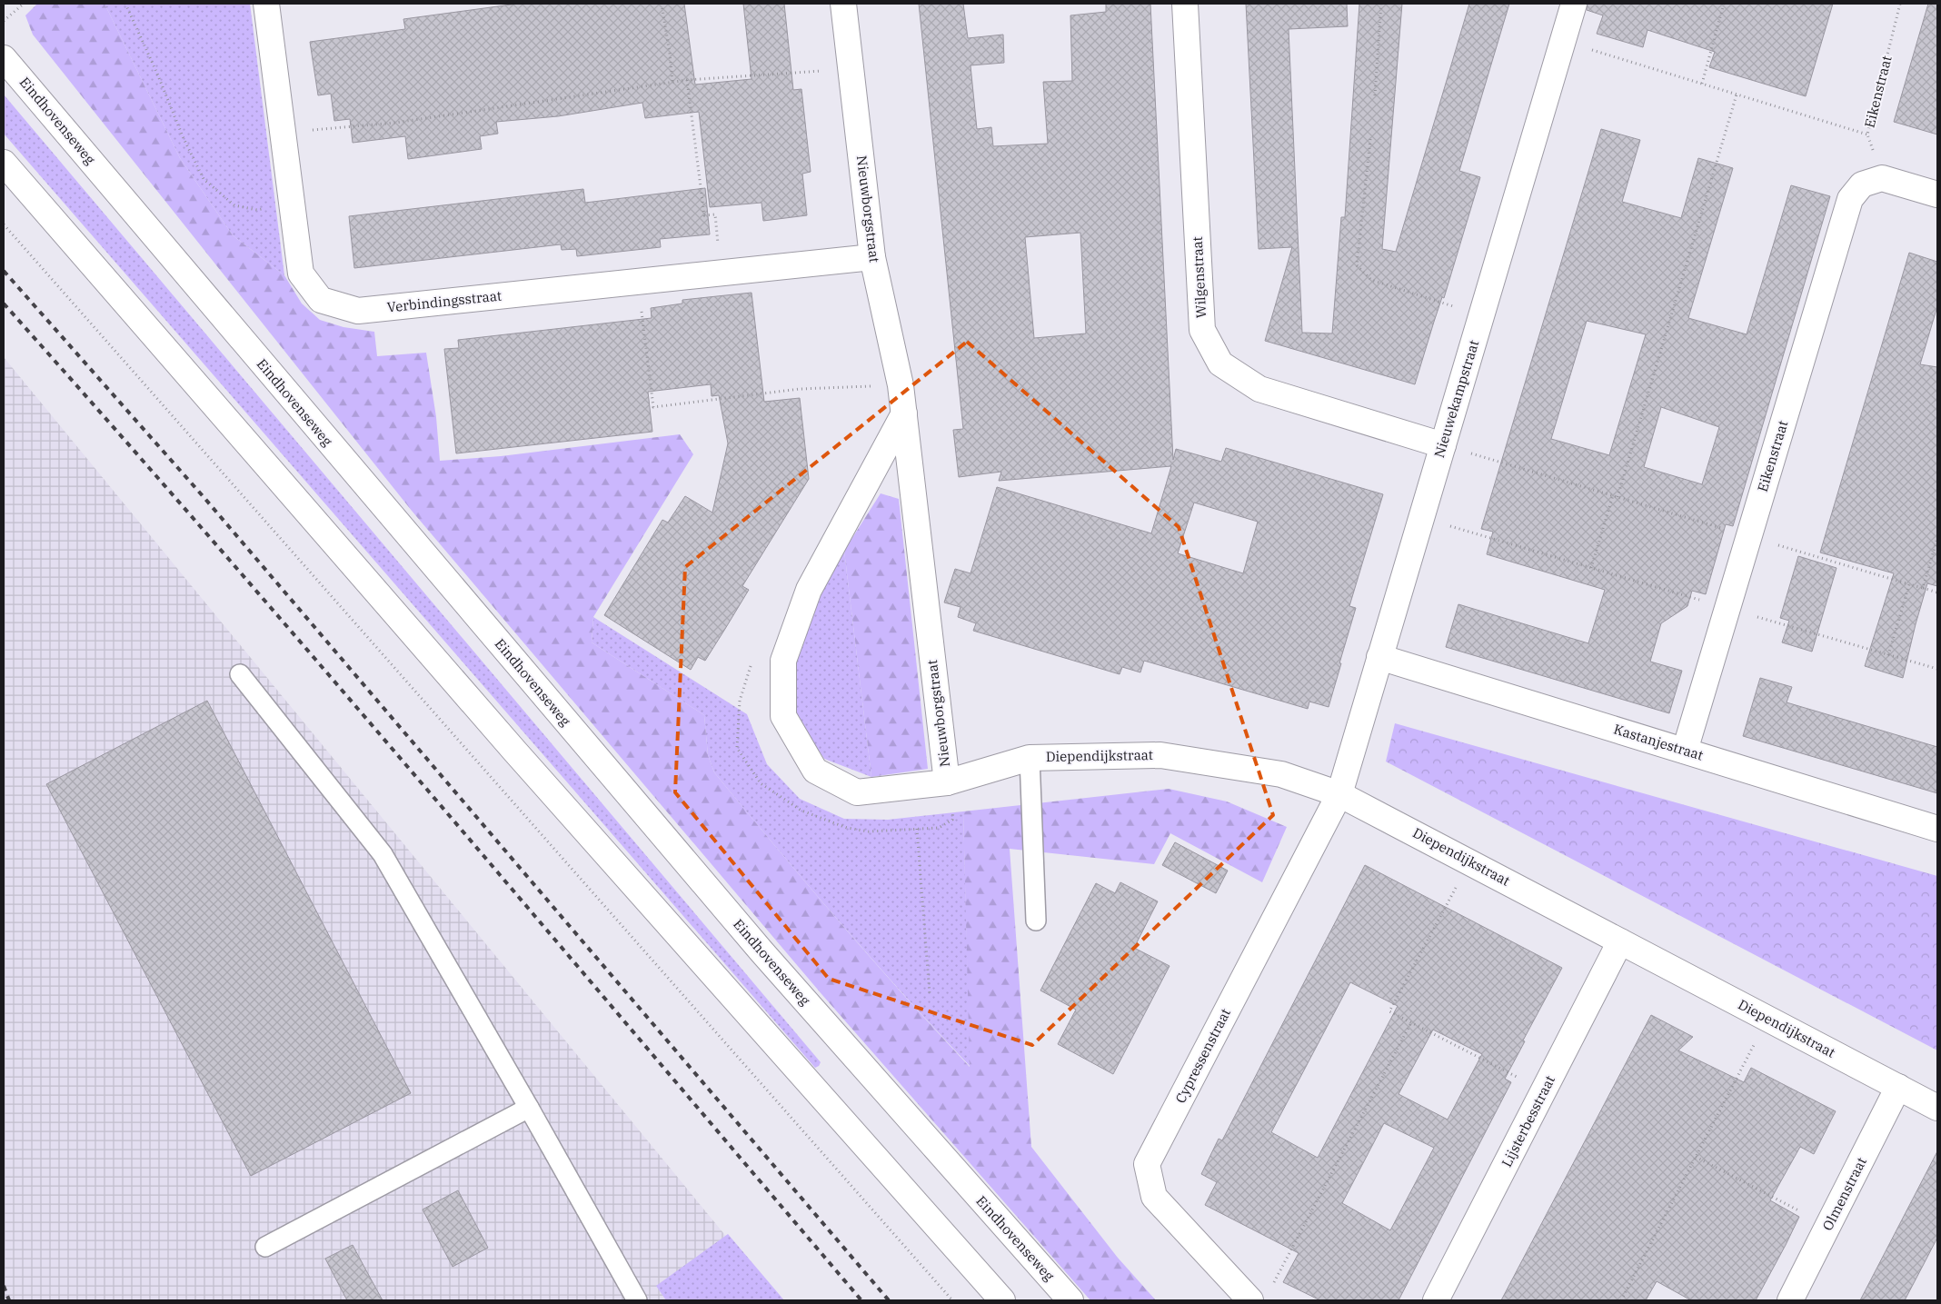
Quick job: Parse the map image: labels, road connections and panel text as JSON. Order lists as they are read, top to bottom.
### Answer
{
  "streets": {
    "street": [
      "Eikenstraat",
      "Eindhovenseweg",
      "Nieuwborgstraat",
      "Wilgenstraat",
      "Verbindingsstraat",
      "Nieuwekampstraat",
      "Kastanjestraat",
      "Diependijkstraat",
      "Cypressenstraat",
      "Lijsterbesstraat",
      "Olmenstraat"
    ]
  },
  "crossings": [
    ["Eikenstraat", "Kastanjestraat"],
    ["Nieuwborgstraat", "Verbindingsstraat"],
    ["Nieuwborgstraat", "Diependijkstraat"],
    ["Wilgenstraat", "Nieuwekampstraat"],
    ["Nieuwekampstraat", "Kastanjestraat"],
    ["Nieuwekampstraat", "Diependijkstraat"],
    ["Nieuwekampstraat", "Cypressenstraat"],
    ["Diependijkstraat", "Cypressenstraat"],
    ["Diependijkstraat", "Lijsterbesstraat"],
    ["Diependijkstraat", "Olmenstraat"]
  ]
}
